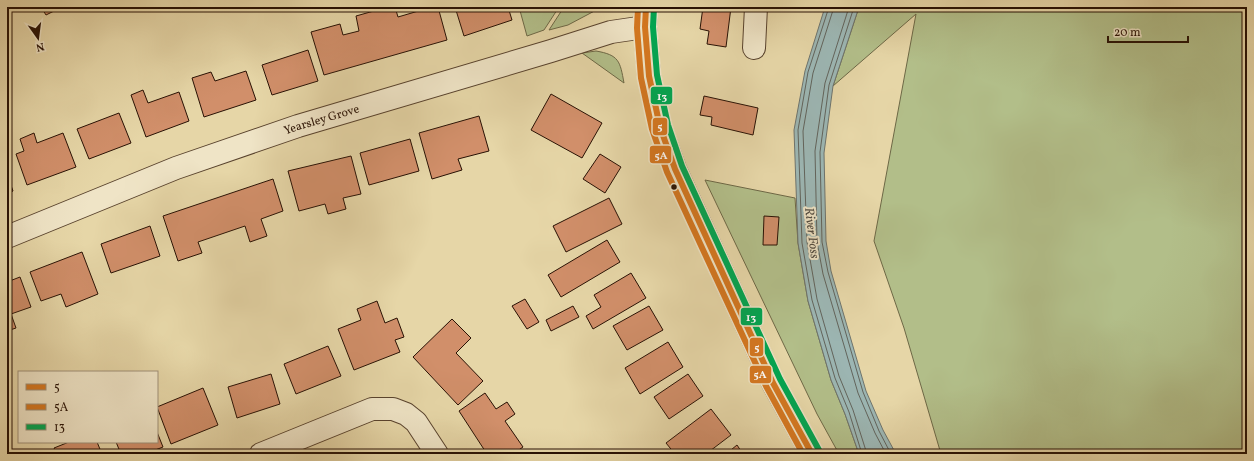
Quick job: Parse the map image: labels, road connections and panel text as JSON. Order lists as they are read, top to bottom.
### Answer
{
  "streets": {
    "street": ["Yearsley Grove"]
  },
  "water": ["River Foss"],
  "lines": ["transit line 5", "transit line 5A", "transit line 13"],
  "legend": ["5", "5A", "13"],
  "scale_bar": "20 m",
  "north": "bottom"
}
